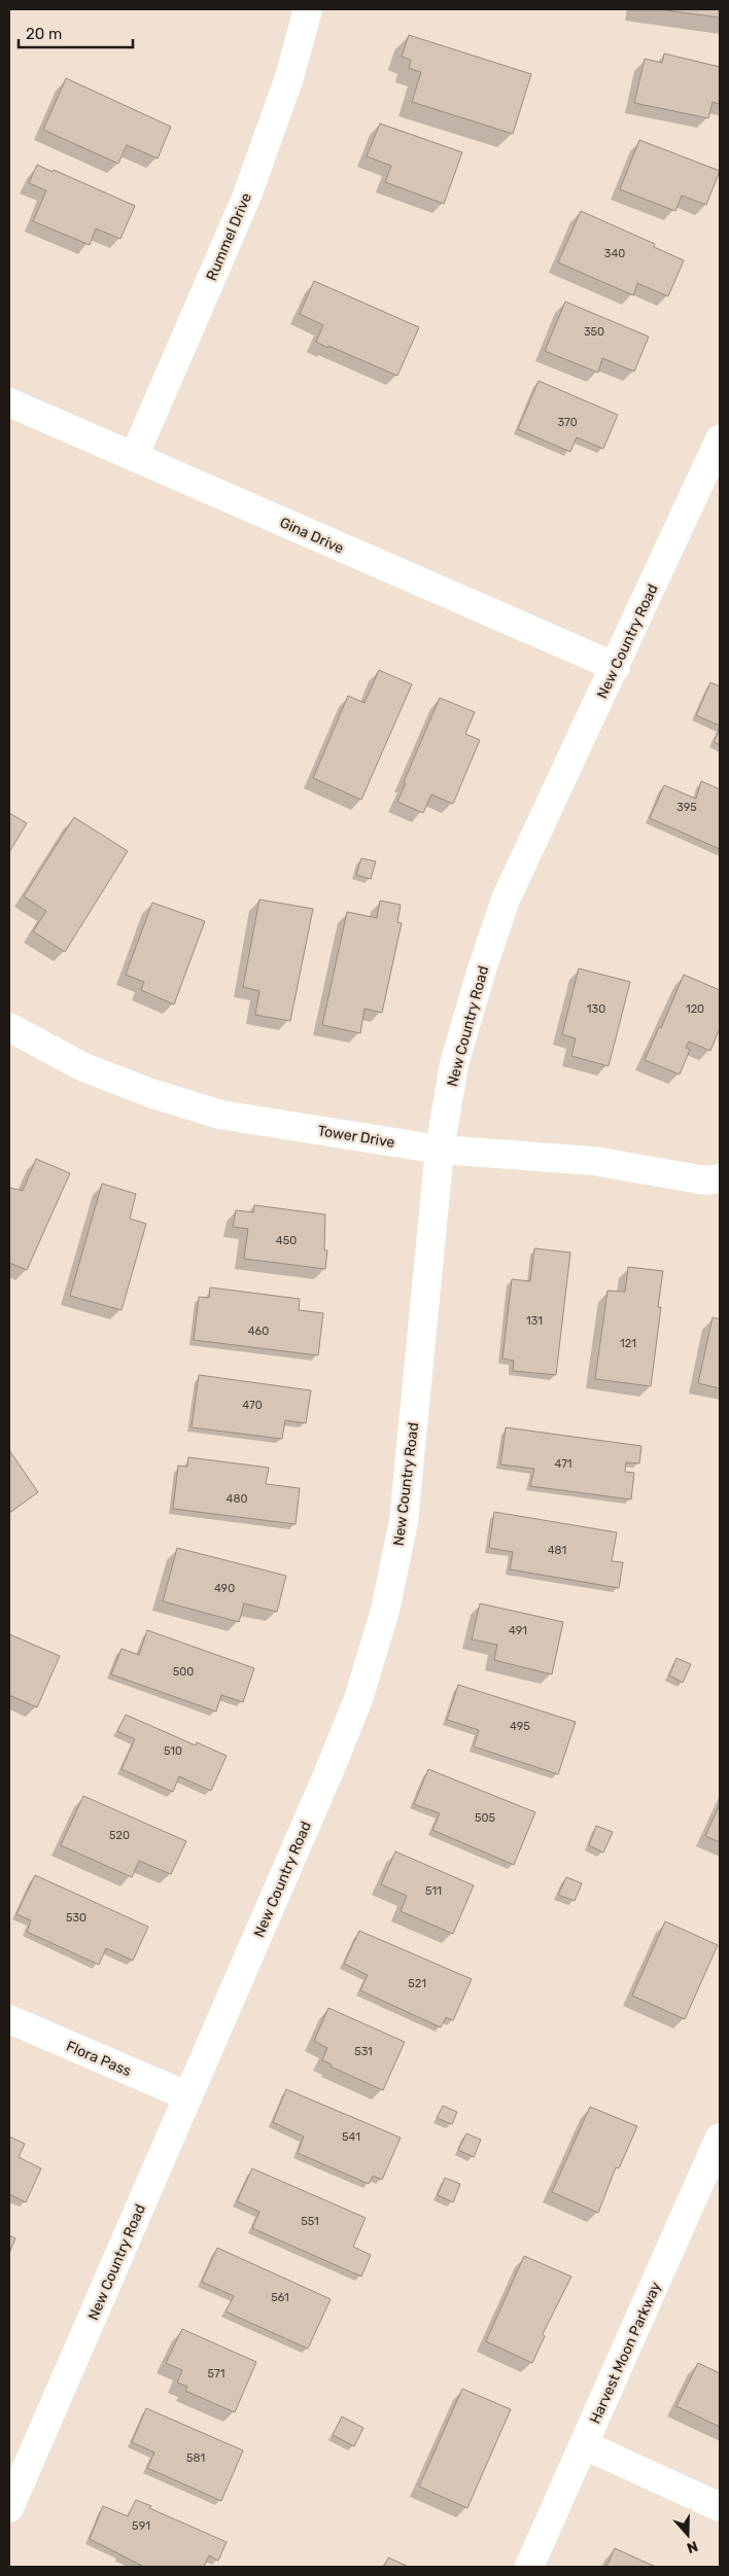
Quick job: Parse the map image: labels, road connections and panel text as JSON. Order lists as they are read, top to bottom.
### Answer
{
  "streets": {
    "street": [
      "Rummel Drive",
      "Gina Drive",
      "New Country Road",
      "Tower Drive",
      "Flora Pass",
      "Harvest Moon Parkway"
    ]
  },
  "crossings": [
    ["Rummel Drive", "Gina Drive"],
    ["Gina Drive", "New Country Road"],
    ["New Country Road", "Tower Drive"],
    ["New Country Road", "Flora Pass"]
  ],
  "house_numbers": [
    "340",
    "350",
    "370",
    "395",
    "130",
    "120",
    "450",
    "131",
    "460",
    "121",
    "470",
    "471",
    "480",
    "481",
    "490",
    "491",
    "500",
    "495",
    "510",
    "505",
    "520",
    "511",
    "530",
    "521",
    "531",
    "541",
    "551",
    "561",
    "571",
    "581",
    "591"
  ],
  "scale_bar": "20 m",
  "north": "bottom"
}
